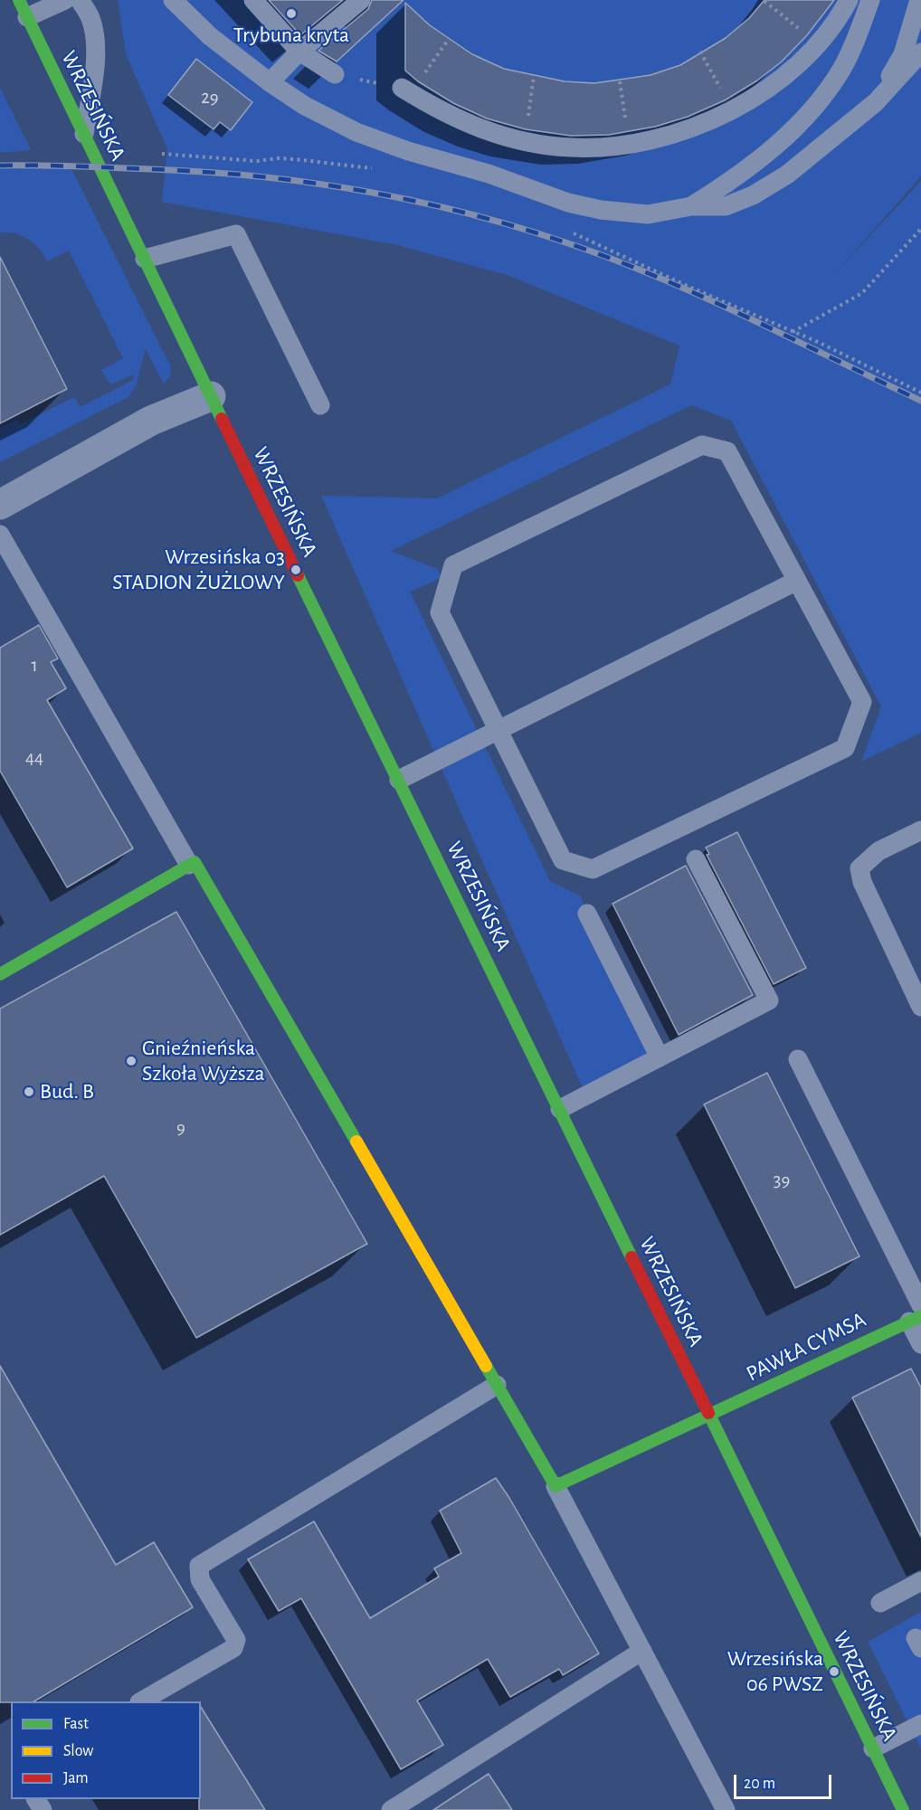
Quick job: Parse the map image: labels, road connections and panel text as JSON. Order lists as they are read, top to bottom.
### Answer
{
  "streets": {
    "street": ["WRZESIŃSKA", "PAWŁA CYMSA"]
  },
  "crossings": [
    ["WRZESIŃSKA", "PAWŁA CYMSA"]
  ],
  "places": [
    "Trybuna kryta",
    "Wrzesińska 03 STADION ŻUŻLOWY",
    "Gnieźnieńska Szkoła Wyższa",
    "Bud. B",
    "Wrzesińska 06 PWSZ"
  ],
  "house_numbers": [
    "29",
    "1",
    "44",
    "9",
    "39"
  ],
  "legend": ["Fast", "Slow", "Jam"],
  "scale_bar": "20 m"
}
